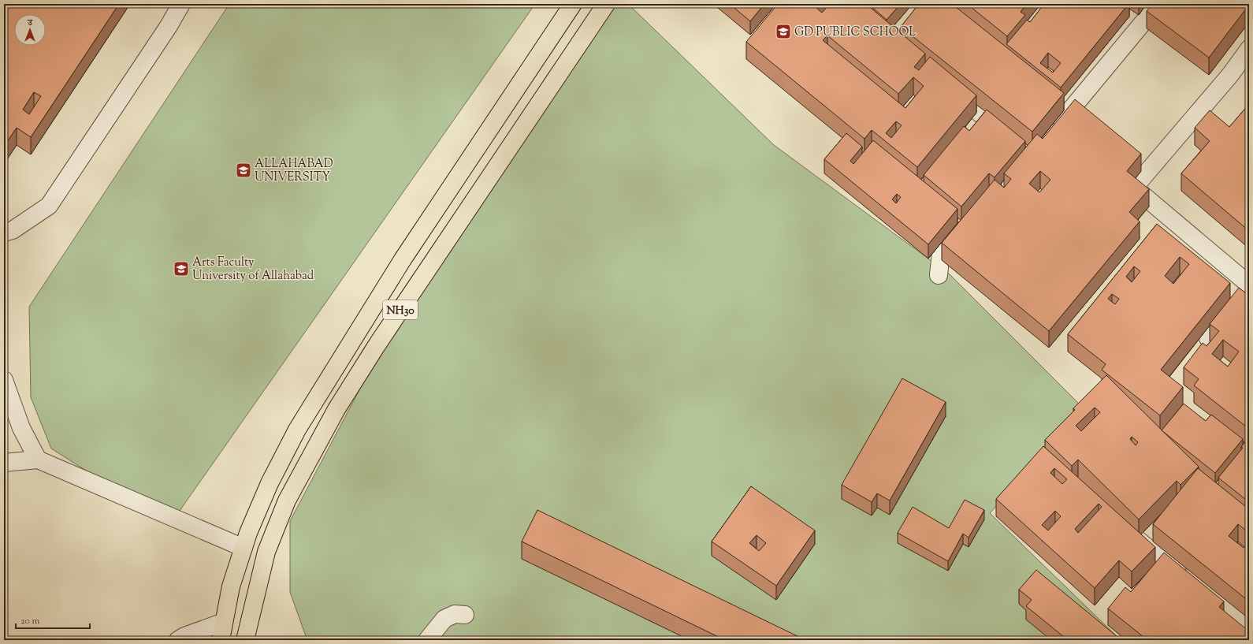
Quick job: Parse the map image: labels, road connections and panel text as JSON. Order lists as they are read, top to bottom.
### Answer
{
  "streets": {
    "highway": ["NH30"]
  },
  "places": {
    "school or university": ["GD PUBLIC SCHOOL", "ALLAHABAD UNIVERSITY", "Arts Faculty University of Allahabad"]
  },
  "scale_bar": "20 m",
  "north": "top"
}
